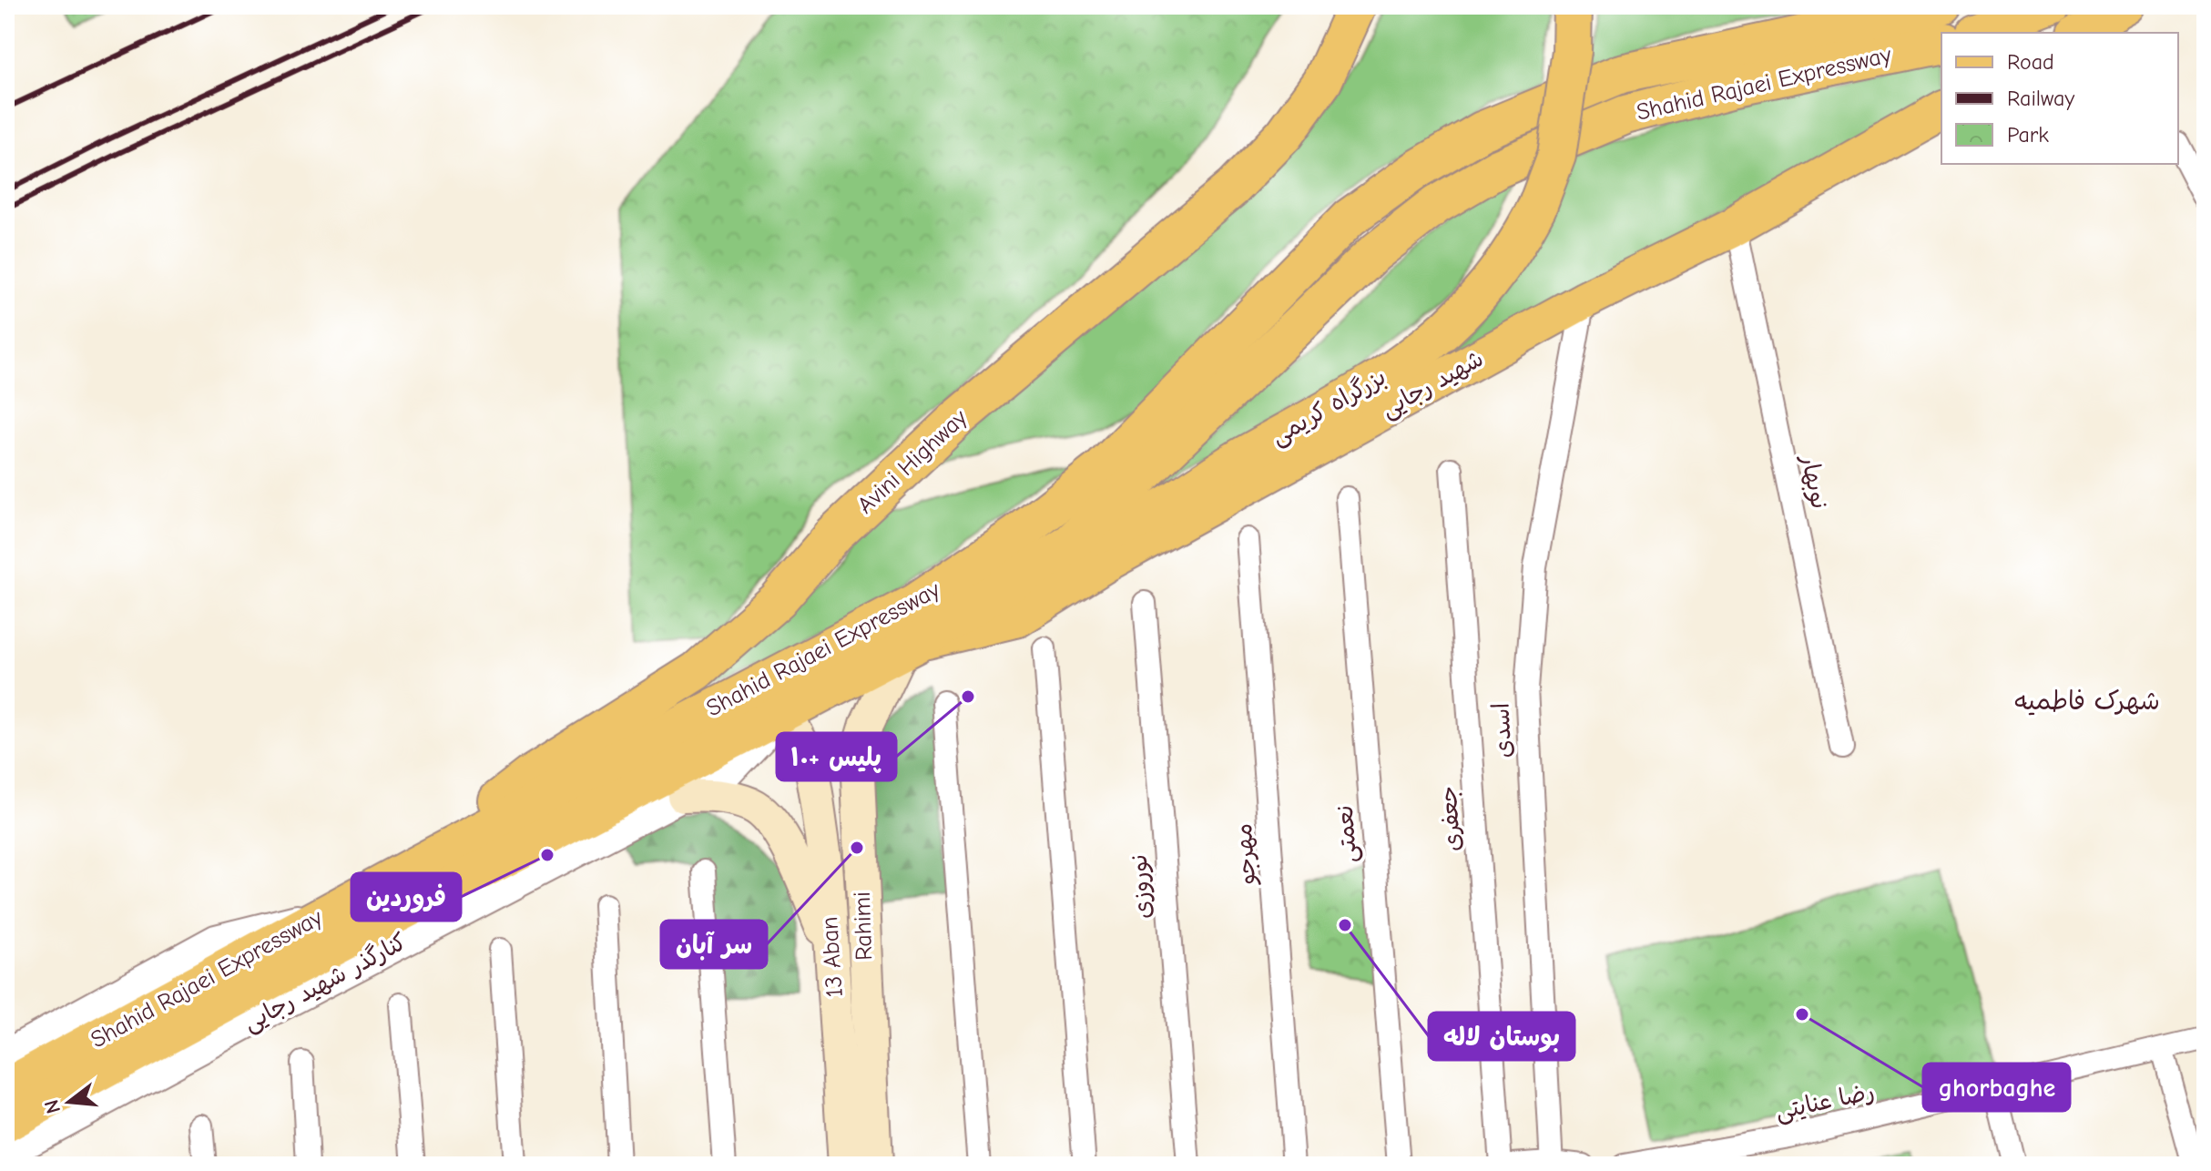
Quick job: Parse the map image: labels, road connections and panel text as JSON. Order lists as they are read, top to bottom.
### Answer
{
  "streets": {
    "highway": ["Shahid Rajaei Expressway", "بزرگراه کریمی", "Avini Highway"],
    "main road": ["شهید رجایی", "Rahimi", "13 Aban"],
    "street": [
      "نوبهار",
      "اسدی",
      "جعفری",
      "نعمتی",
      "مهرجو",
      "نوروزی",
      "کنارگذر شهید رجایی",
      "رضا عنایتی"
    ]
  },
  "crossings": [
    ["Shahid Rajaei Expressway", "شهید رجایی"],
    ["Shahid Rajaei Expressway", "بزرگراه کریمی"],
    ["Shahid Rajaei Expressway", "Avini Highway"],
    ["Shahid Rajaei Expressway", "Rahimi"],
    ["Shahid Rajaei Expressway", "13 Aban"],
    ["Shahid Rajaei Expressway", "کنارگذر شهید رجایی"],
    ["شهید رجایی", "نوبهار"],
    ["شهید رجایی", "اسدی"],
    ["شهید رجایی", "Rahimi"],
    ["13 Aban", "کنارگذر شهید رجایی"]
  ],
  "districts": ["شهرک فاطمیه"],
  "places": [
    "پلیس +۱۰",
    "سر آبان",
    "فروردین",
    "بوستان لاله",
    "ghorbaghe"
  ],
  "legend": ["Road", "Railway", "Park"],
  "north": "left"
}
